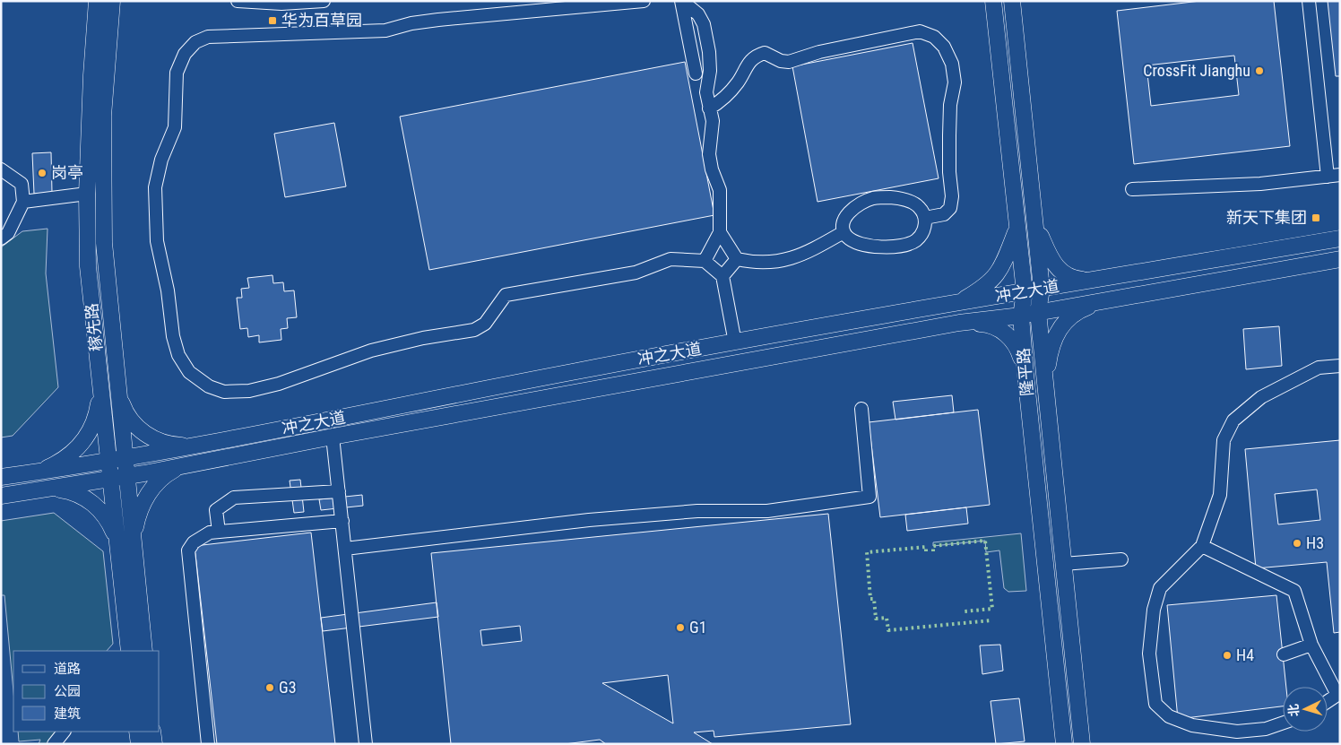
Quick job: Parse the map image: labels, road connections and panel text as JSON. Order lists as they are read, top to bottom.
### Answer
{
  "streets": {
    "main road": ["冲之大道", "稼先路", "隆平路"]
  },
  "crossings": [
    ["冲之大道", "稼先路"],
    ["冲之大道", "隆平路"]
  ],
  "places": {
    "transit": ["华为百草园", "新天下集团"],
    "other": [
      "CrossFit Jianghu",
      "岗亭",
      "H3",
      "G1",
      "H4",
      "G3"
    ]
  },
  "legend": ["道路", "公园", "建筑"],
  "north": "left"
}
